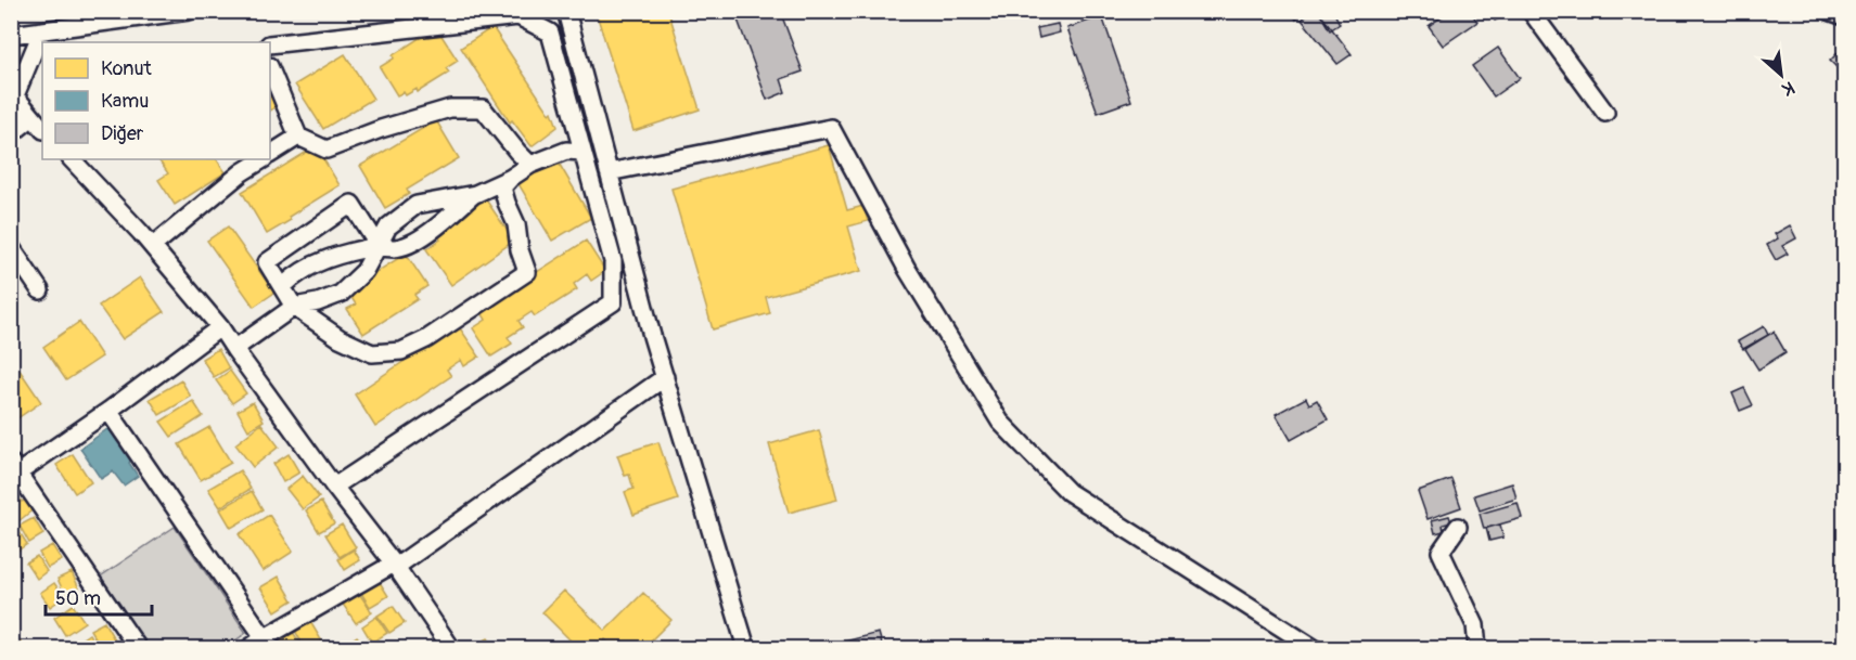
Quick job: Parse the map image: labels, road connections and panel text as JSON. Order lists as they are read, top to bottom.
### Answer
{
  "legend": ["Konut", "Kamu", "Diğer"],
  "scale_bar": "50 m",
  "north": "bottom right"
}
